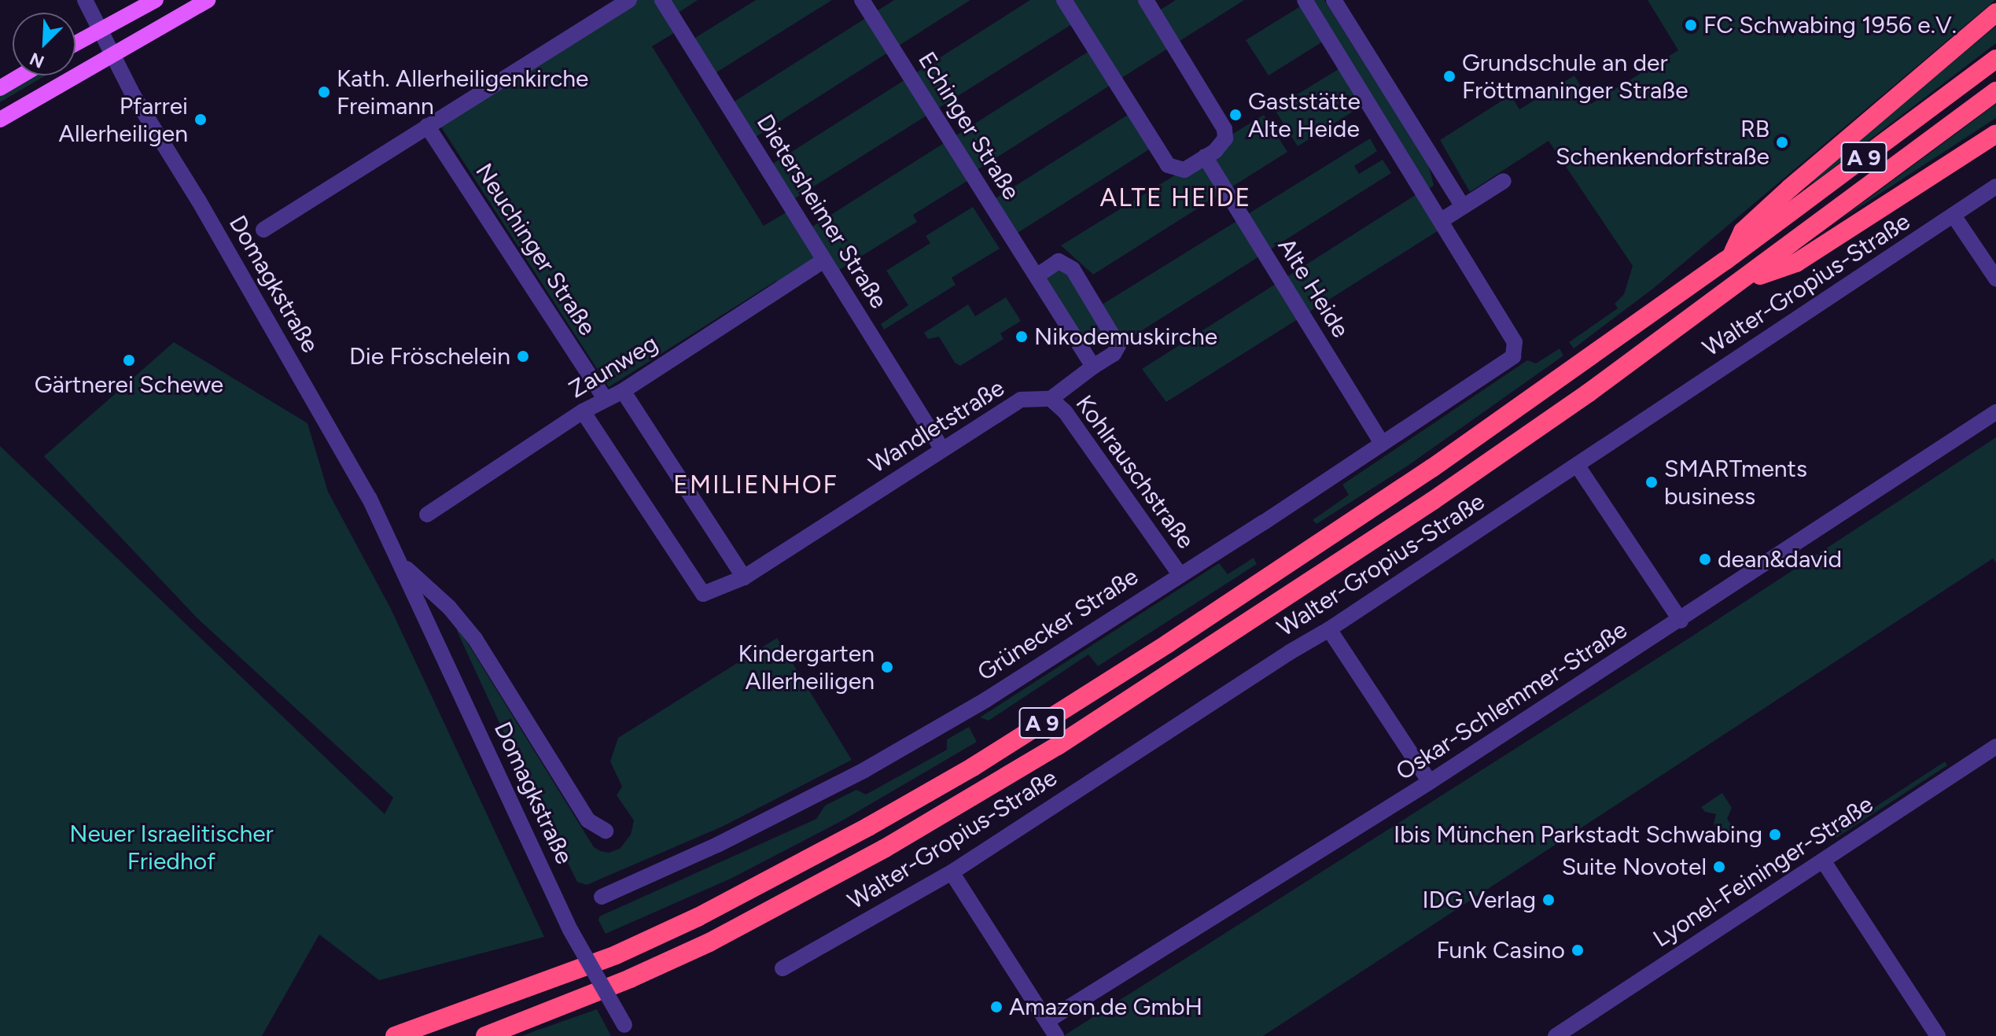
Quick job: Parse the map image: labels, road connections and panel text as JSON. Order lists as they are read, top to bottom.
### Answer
{
  "streets": {
    "highway": ["A 9"],
    "street": [
      "Echinger Straße",
      "Dietersheimer Straße",
      "Neuchinger Straße",
      "Domagkstraße",
      "Walter-Gropius-Straße",
      "Alte Heide",
      "Zaunweg",
      "Wandletstraße",
      "Kohlrauschstraße",
      "Grünecker Straße",
      "Oskar-Schlemmer-Straße",
      "Lyonel-Feininger-Straße"
    ]
  },
  "crossings": [
    ["Dietersheimer Straße", "Zaunweg"],
    ["Dietersheimer Straße", "Wandletstraße"],
    ["Neuchinger Straße", "Zaunweg"],
    ["Alte Heide", "Grünecker Straße"],
    ["Zaunweg", "Wandletstraße"],
    ["Wandletstraße", "Kohlrauschstraße"],
    ["Kohlrauschstraße", "Grünecker Straße"]
  ],
  "districts": ["ALTE HEIDE", "EMILIENHOF"],
  "parks": ["Neuer Israelitischer Friedhof"],
  "places": [
    "FC Schwabing 1956 e.V.",
    "Grundschule an der Fröttmaninger Straße",
    "Kath. Allerheiligenkirche Freimann",
    "Gaststätte Alte Heide",
    "Pfarrei Allerheiligen",
    "RB Schenkendorfstraße",
    "Nikodemuskirche",
    "Die Fröschelein",
    "Gärtnerei Schewe",
    "SMARTments business",
    "dean&david",
    "Kindergarten Allerheiligen",
    "Ibis München Parkstadt Schwabing",
    "Suite Novotel",
    "IDG Verlag",
    "Funk Casino",
    "Amazon.de GmbH"
  ],
  "north": "bottom left"
}
